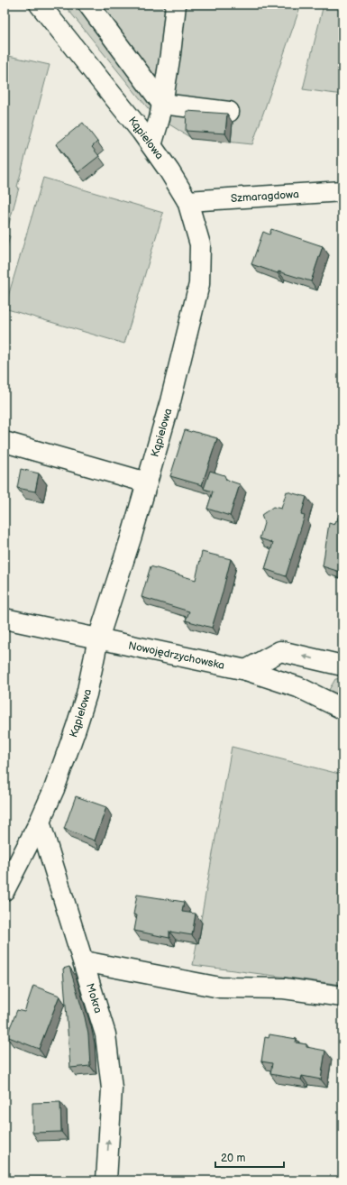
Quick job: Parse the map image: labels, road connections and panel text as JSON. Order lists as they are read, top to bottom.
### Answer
{
  "streets": {
    "street": [
      "Kąpielowa",
      "Szmaragdowa",
      "Nowojędrzychowska",
      "Mokra"
    ]
  },
  "crossings": [
    ["Kąpielowa", "Szmaragdowa"],
    ["Kąpielowa", "Nowojędrzychowska"],
    ["Kąpielowa", "Mokra"]
  ],
  "one_way": ["Mokra"],
  "scale_bar": "20 m"
}
